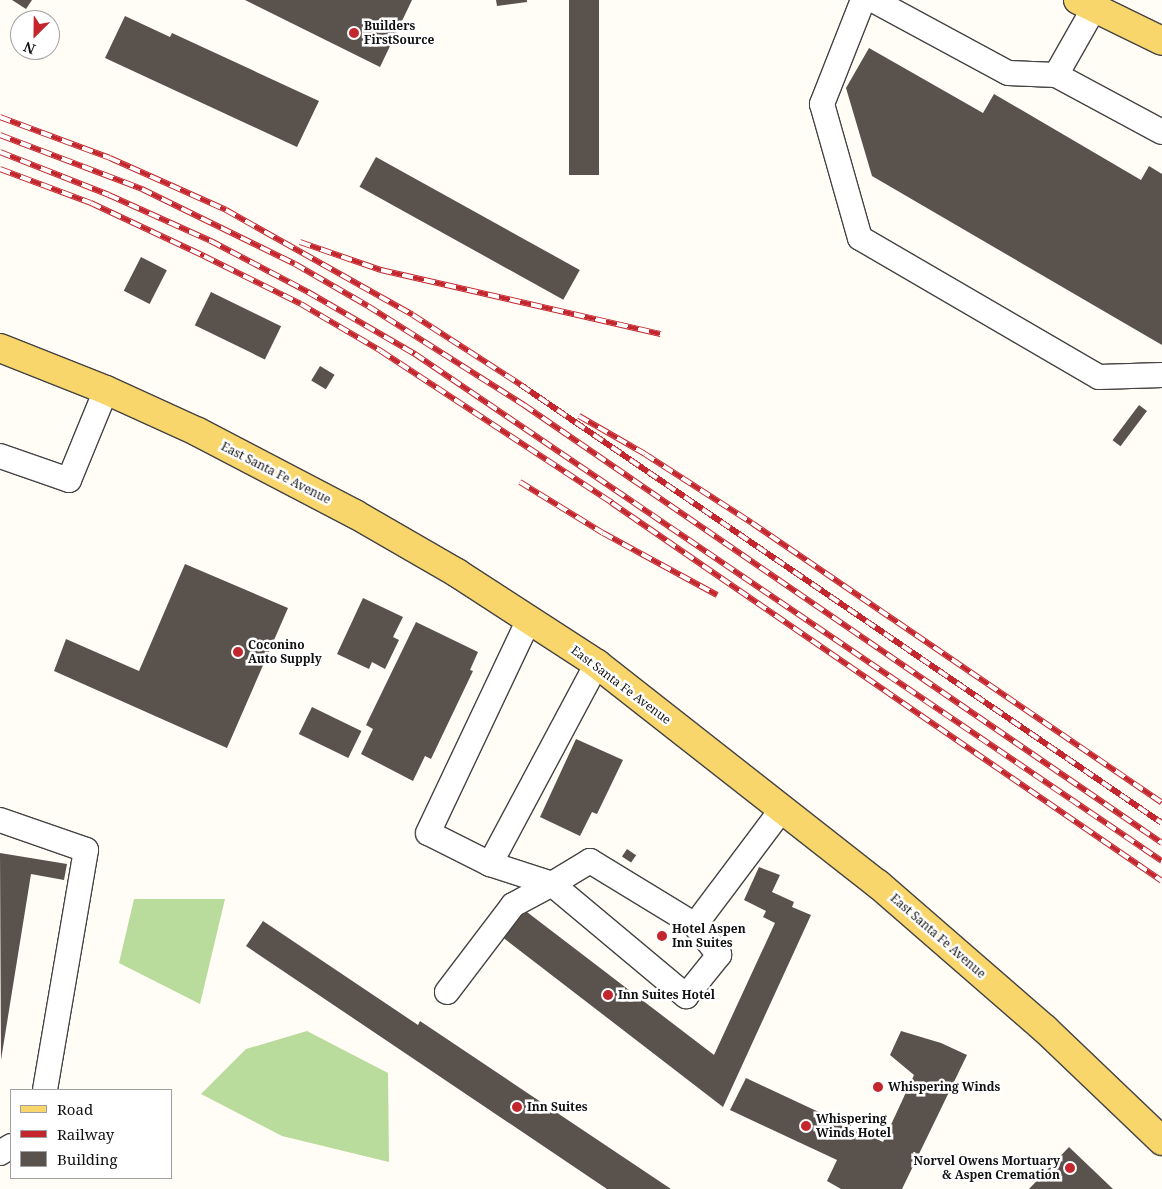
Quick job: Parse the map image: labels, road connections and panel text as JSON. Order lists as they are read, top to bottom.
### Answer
{
  "streets": {
    "main road": ["East Santa Fe Avenue"]
  },
  "places": [
    "Builders FirstSource",
    "Coconino Auto Supply",
    "Hotel Aspen Inn Suites",
    "Inn Suites Hotel",
    "Whispering Winds",
    "Inn Suites",
    "Whispering Winds Hotel",
    "Norvel Owens Mortuary & Aspen Cremation"
  ],
  "legend": ["Road", "Railway", "Building"],
  "north": "bottom left"
}
